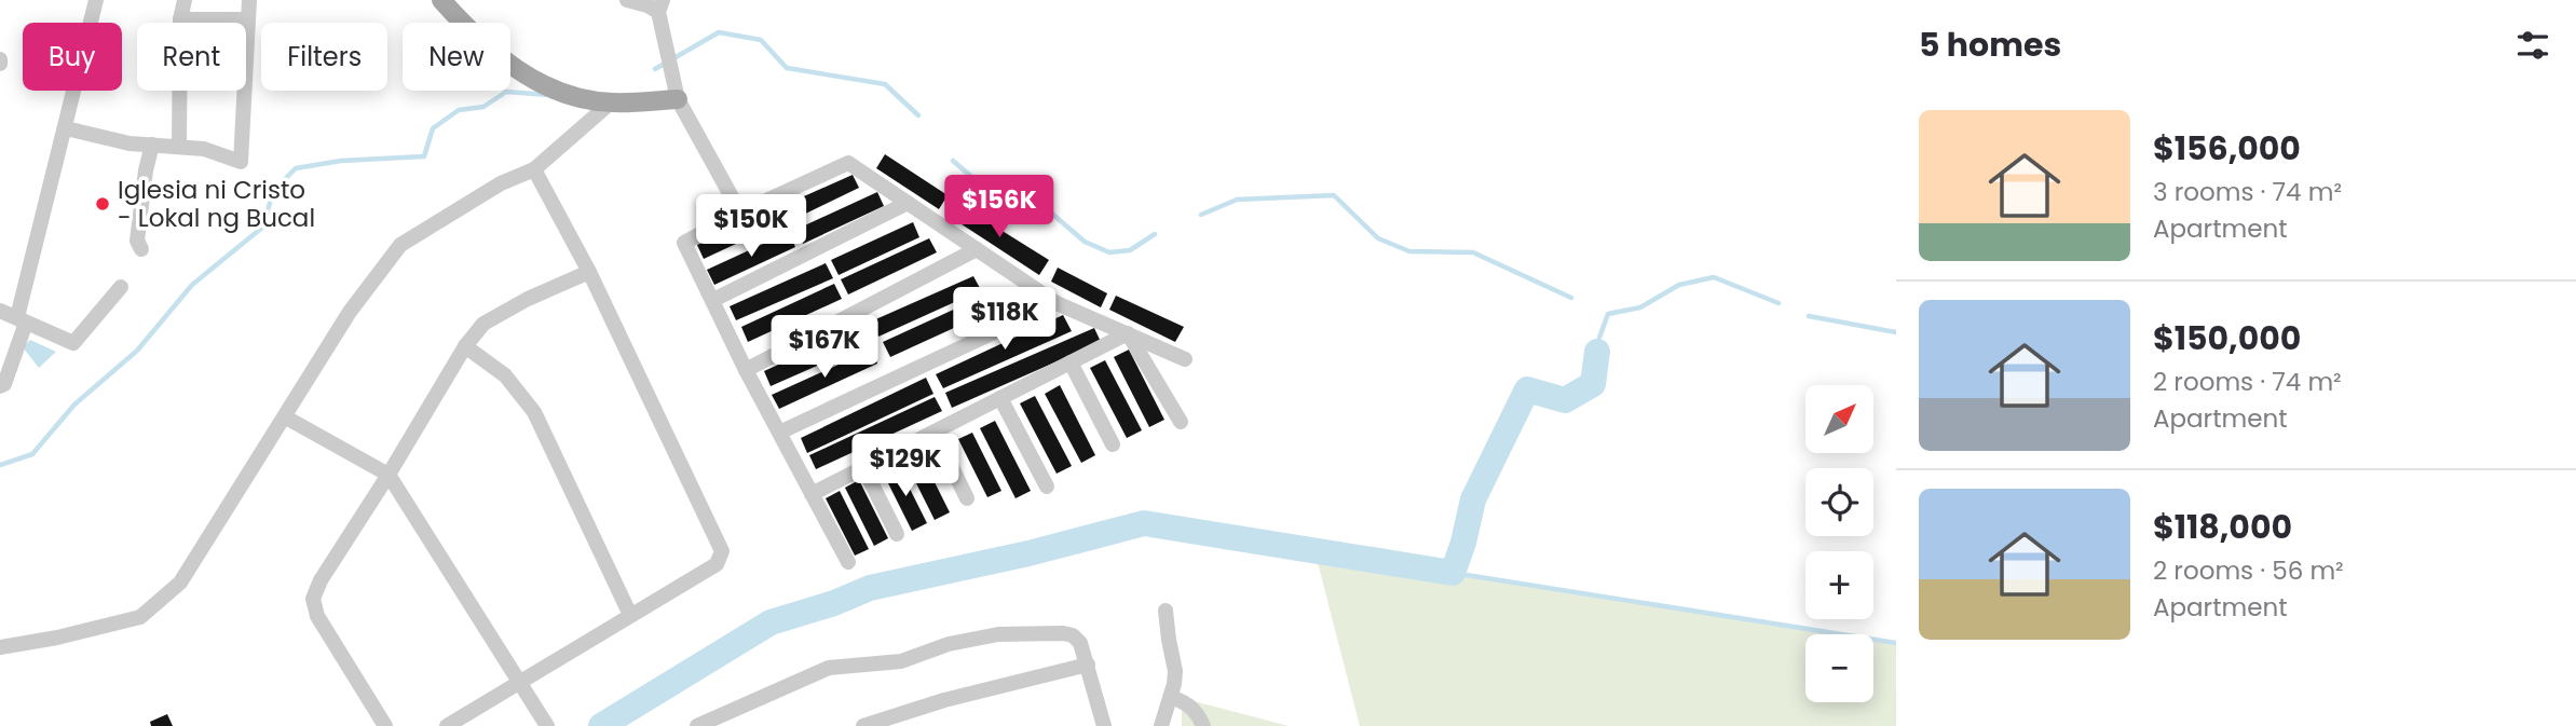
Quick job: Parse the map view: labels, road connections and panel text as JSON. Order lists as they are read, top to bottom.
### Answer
{
  "places": ["Iglesia ni Cristo - Lokal ng Bucal"],
  "north": "top right",
  "page": {
    "heading": "5 homes",
    "chip": [
      "Buy",
      "Rent",
      "Filters",
      "New"
    ],
    "list": [
      {
        "name": "$156,000",
        "note": "3 rooms · 74 m² · Apartment"
      },
      {
        "name": "$150,000",
        "note": "2 rooms · 74 m² · Apartment"
      },
      {
        "name": "$118,000",
        "note": "2 rooms · 56 m² · Apartment"
      }
    ],
    "price": [
      "$156K",
      "$150K",
      "$118K",
      "$167K",
      "$129K"
    ],
    "map_buttons": ["+", "−"]
  }
}
